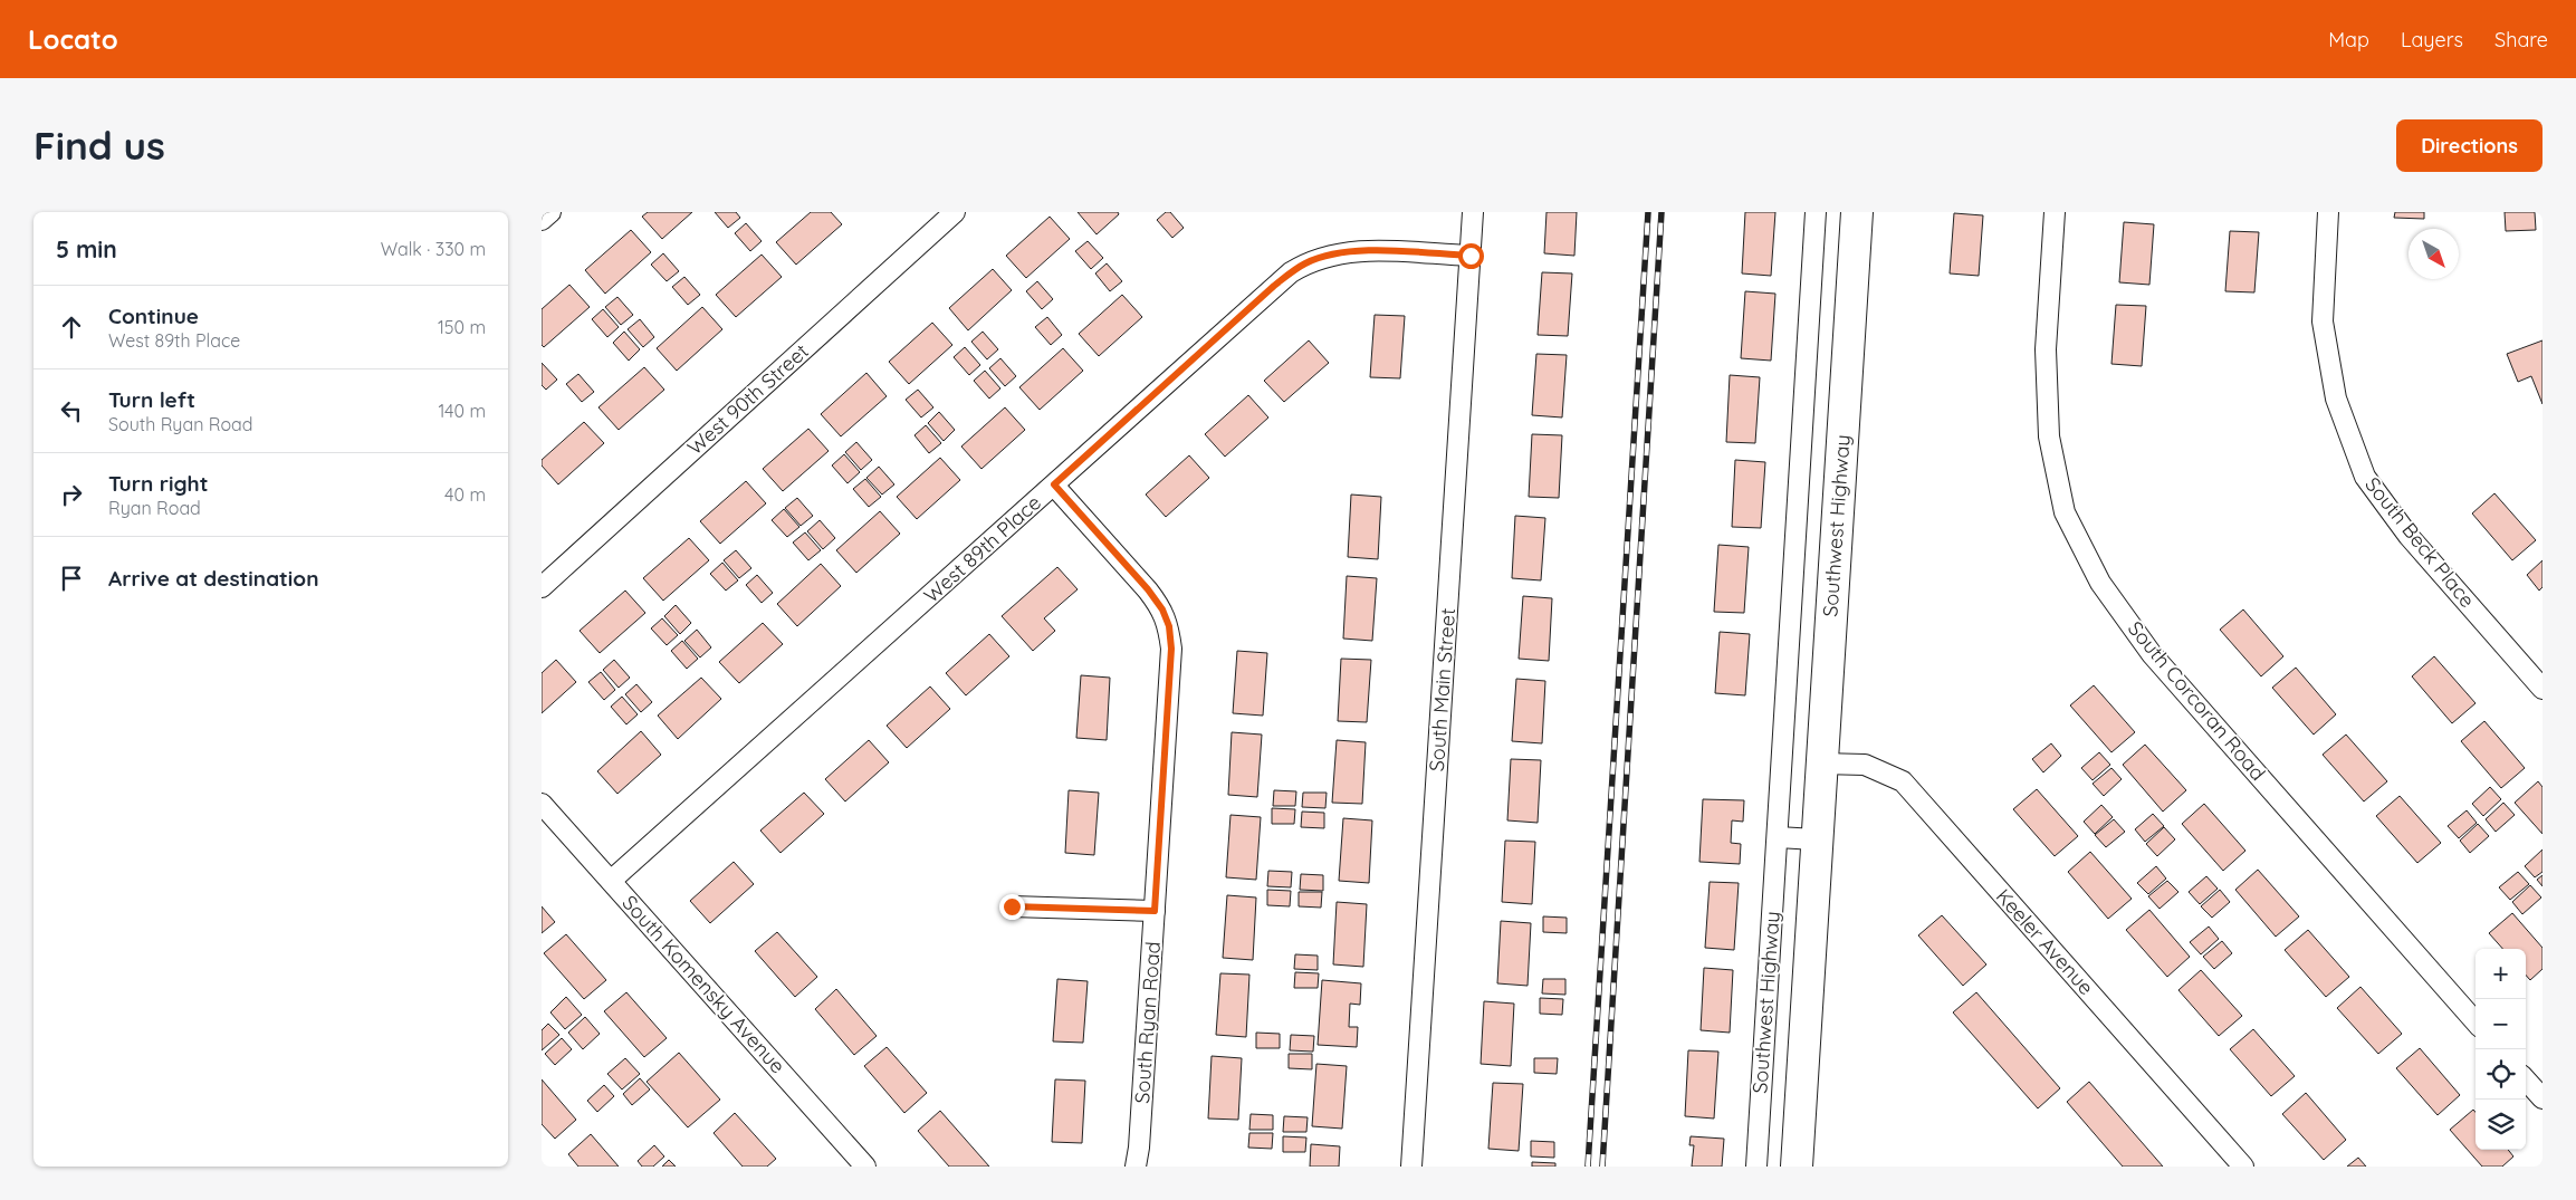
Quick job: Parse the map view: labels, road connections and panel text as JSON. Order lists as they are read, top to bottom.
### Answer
{
  "streets": {
    "main road": ["Southwest Highway"],
    "street": [
      "West 90th Street",
      "South Beck Place",
      "West 89th Place",
      "South Main Street",
      "South Corcoran Road",
      "Keeler Avenue",
      "South Komensky Avenue",
      "South Ryan Road"
    ]
  },
  "crossings": [
    ["Southwest Highway", "Keeler Avenue"],
    ["West 89th Place", "South Main Street"],
    ["West 89th Place", "South Komensky Avenue"],
    ["West 89th Place", "South Ryan Road"]
  ],
  "north": "bottom right",
  "page": {
    "header": "Locato",
    "nav": ["Map", "Layers", "Share"],
    "buttons": "Directions",
    "title": "Find us",
    "heading": ["5 min", "Walk · 330 m"],
    "list": [
      ["Continue", "West 89th Place", "150 m"],
      ["Turn left", "South Ryan Road", "140 m"],
      ["Turn right", "Ryan Road", "40 m"],
      "Arrive at destination"
    ],
    "map_buttons": ["+", "−"]
  }
}
